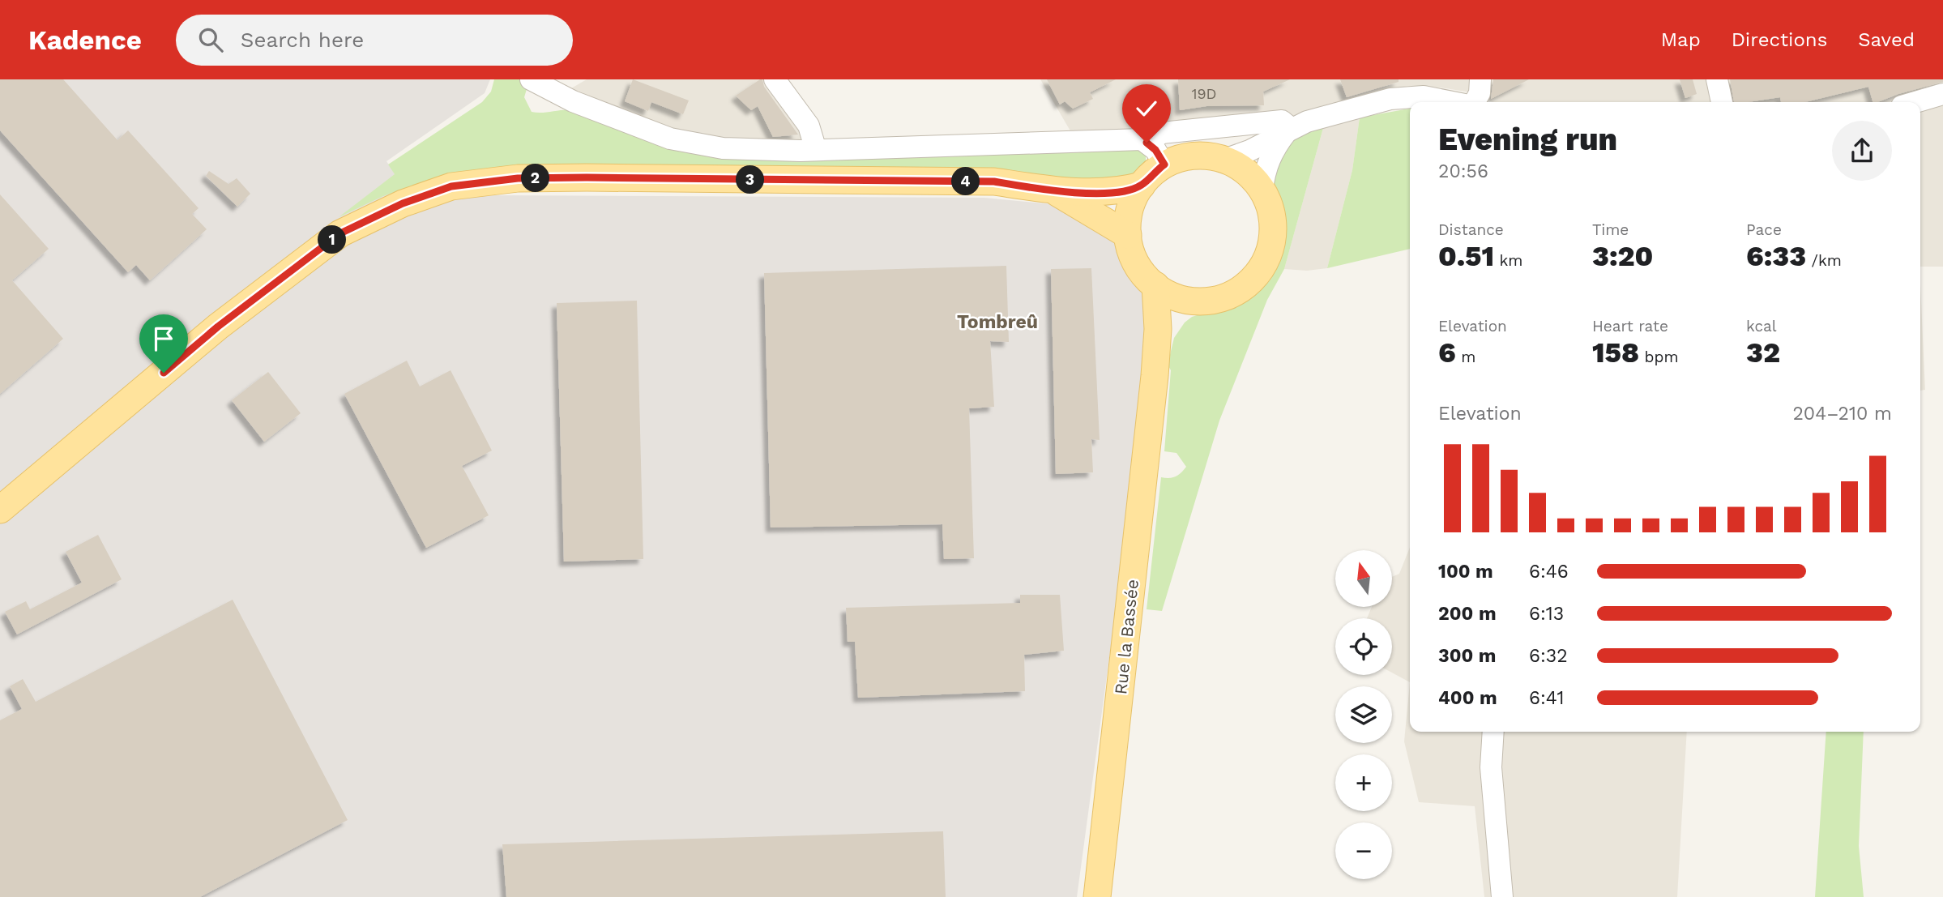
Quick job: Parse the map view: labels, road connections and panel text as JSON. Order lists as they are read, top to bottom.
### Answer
{
  "streets": {
    "main road": ["Rue la Bassée"]
  },
  "districts": ["Tombreû"],
  "house_numbers": ["19D"],
  "north": "top",
  "page": {
    "header": "Kadence",
    "search": "Search here",
    "nav": ["Map", "Directions", "Saved"],
    "heading": ["Evening run", "20:56"],
    "pins": [
      "2",
      "3",
      "4",
      "1"
    ],
    "stats": [
      ["Distance", "0.51 km"],
      ["Time", "3:20"],
      ["Pace", "6:33 /km"],
      ["Elevation", "6 m"],
      ["Heart rate", "158 bpm"],
      ["kcal", "32"]
    ],
    "chart": ["Elevation", "204–210 m"],
    "map_buttons": ["+", "−"],
    "list": [
      {
        "name": "100 m",
        "note": "6:46"
      },
      {
        "name": "200 m",
        "note": "6:13"
      },
      {
        "name": "300 m",
        "note": "6:32"
      },
      {
        "name": "400 m",
        "note": "6:41"
      }
    ]
  }
}
